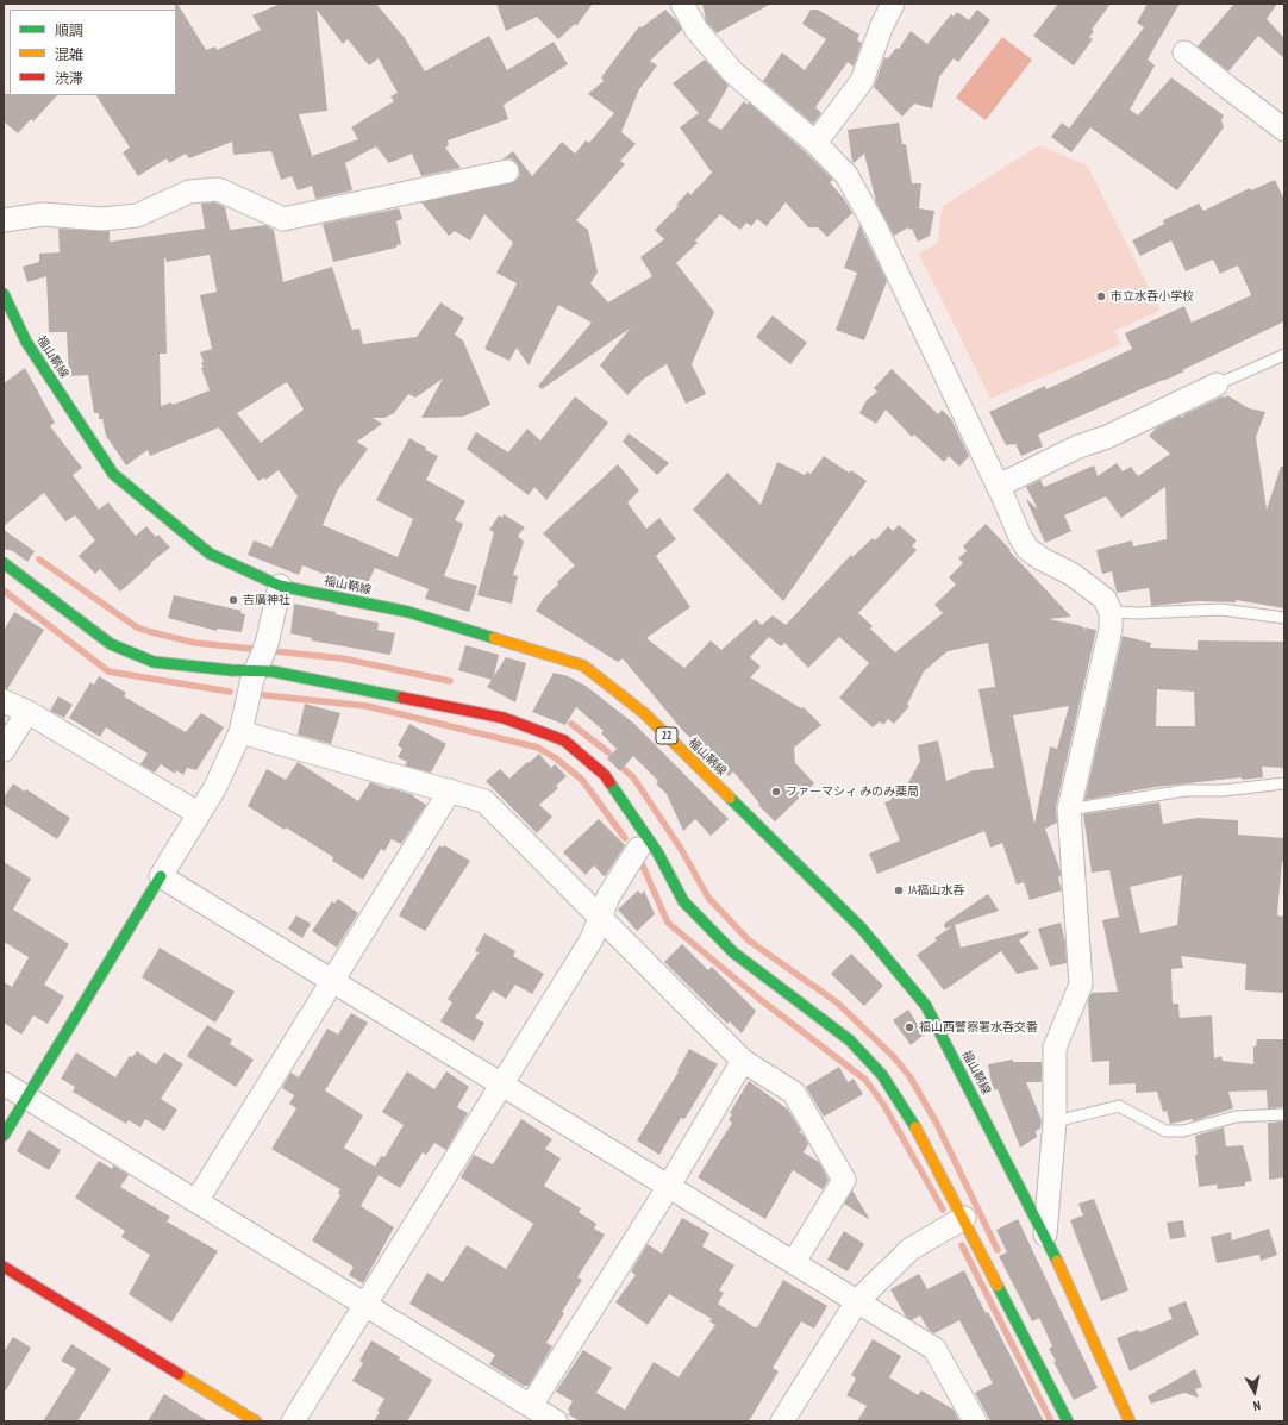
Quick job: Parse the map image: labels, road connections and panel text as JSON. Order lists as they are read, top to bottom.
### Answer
{
  "streets": {
    "street": ["福山鞆線", "22"]
  },
  "places": [
    "市立水呑小学校",
    "吉廣神社",
    "ファーマシィ みのみ薬局",
    "JA福山水呑",
    "福山西警察署水呑交番"
  ],
  "legend": ["順調", "混雑", "渋滞"],
  "north": "bottom"
}
